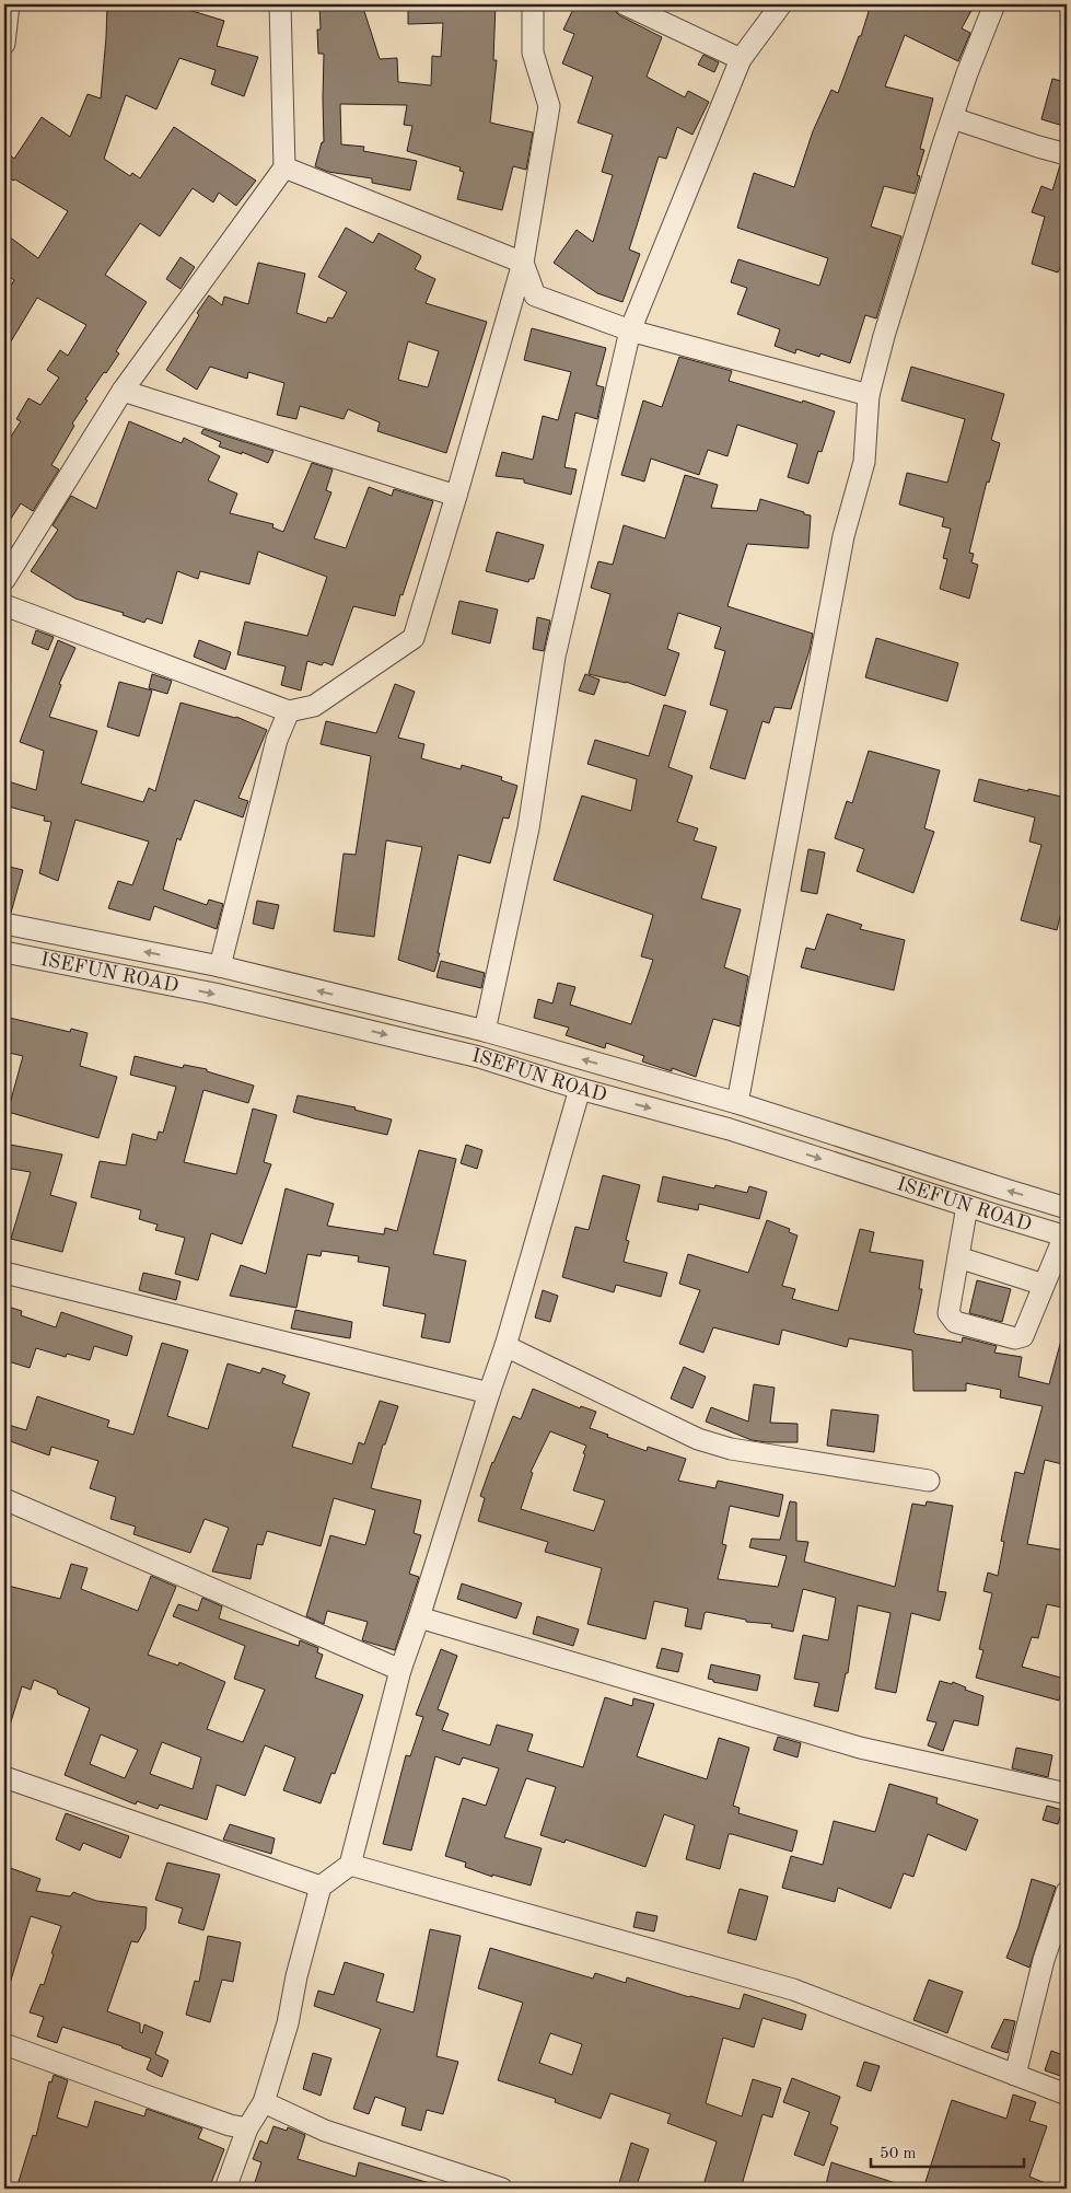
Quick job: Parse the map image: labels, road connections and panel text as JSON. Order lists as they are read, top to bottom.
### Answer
{
  "streets": {
    "street": ["ISEFUN ROAD"]
  },
  "scale_bar": "50 m"
}
